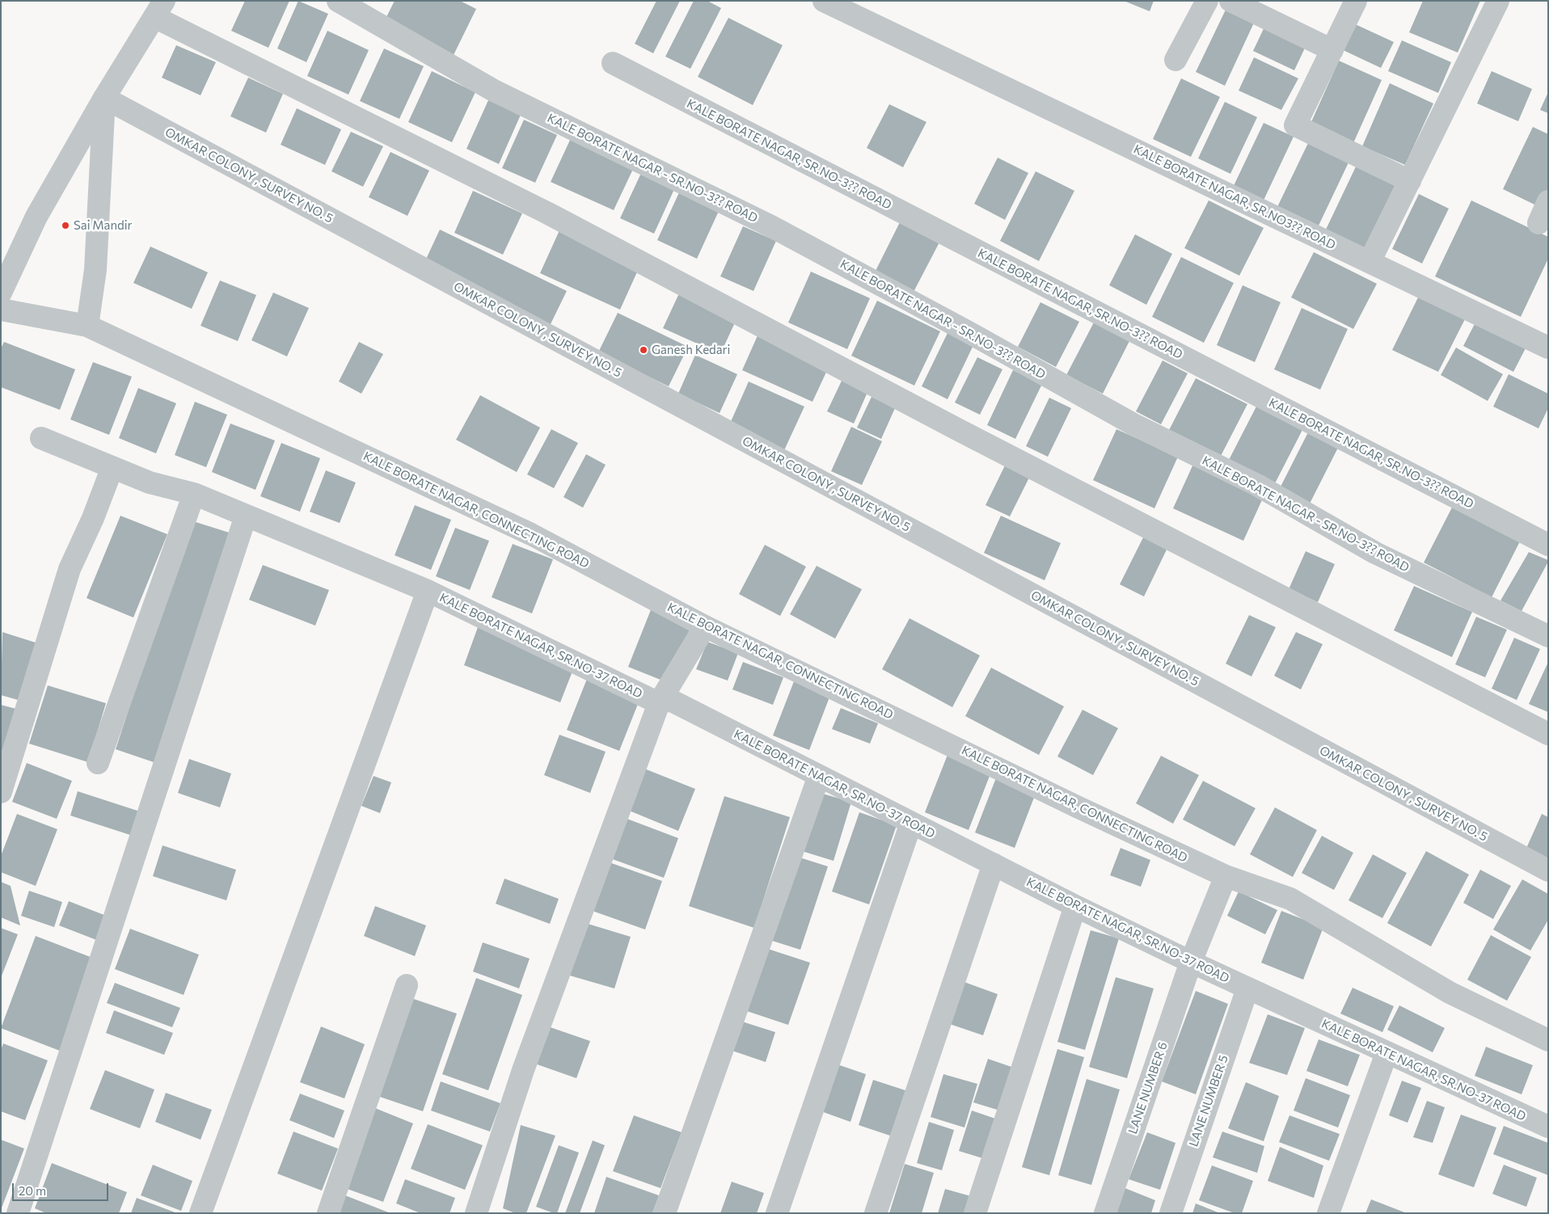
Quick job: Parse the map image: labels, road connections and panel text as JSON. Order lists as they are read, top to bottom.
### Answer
{
  "streets": {
    "street": [
      "KALE BORATE NAGAR, SR.NO-3?? ROAD",
      "KALE BORATE NAGAR - SR.NO-3?? ROAD",
      "OMKAR COLONY , SURVEY NO. 5",
      "KALE BORATE NAGAR, SR.NO3?? ROAD",
      "KALE BORATE NAGAR, CONNECTING ROAD",
      "KALE BORATE NAGAR, SR.NO-37 ROAD",
      "LANE NUMBER 6",
      "LANE NUMBER 5"
    ]
  },
  "crossings": [
    ["KALE BORATE NAGAR, CONNECTING ROAD", "LANE NUMBER 6"],
    ["KALE BORATE NAGAR, SR.NO-37 ROAD", "LANE NUMBER 6"],
    ["KALE BORATE NAGAR, SR.NO-37 ROAD", "LANE NUMBER 5"]
  ],
  "places": ["Sai Mandir", "Ganesh Kedari"],
  "scale_bar": "20 m"
}
